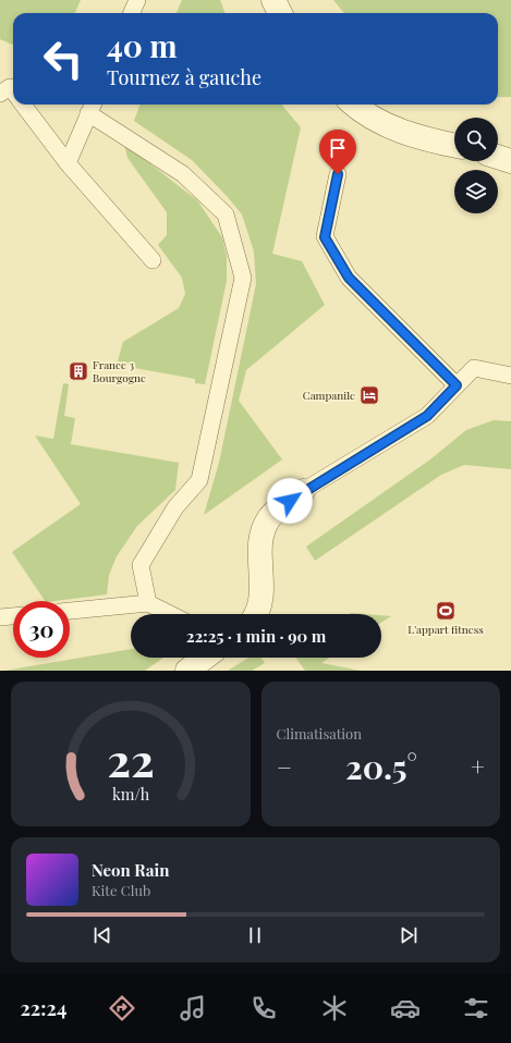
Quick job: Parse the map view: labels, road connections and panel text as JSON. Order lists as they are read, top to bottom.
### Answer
{
  "places": {
    "building": ["France 3 Bourgogne"],
    "hotel": ["Campanile"],
    "sports": ["L'appart fitness"]
  },
  "page": {
    "turn": ["40 m", "Tournez à gauche"],
    "limit": "30",
    "trip": "22:25 · 1 min · 90 m",
    "tile": "Climatisation",
    "heat": ["−", "20.5°", "+"],
    "song": ["Neon Rain", "Kite Club"],
    "tabs": "22:24",
    "gauge": ["22", "km/h"]
  }
}
